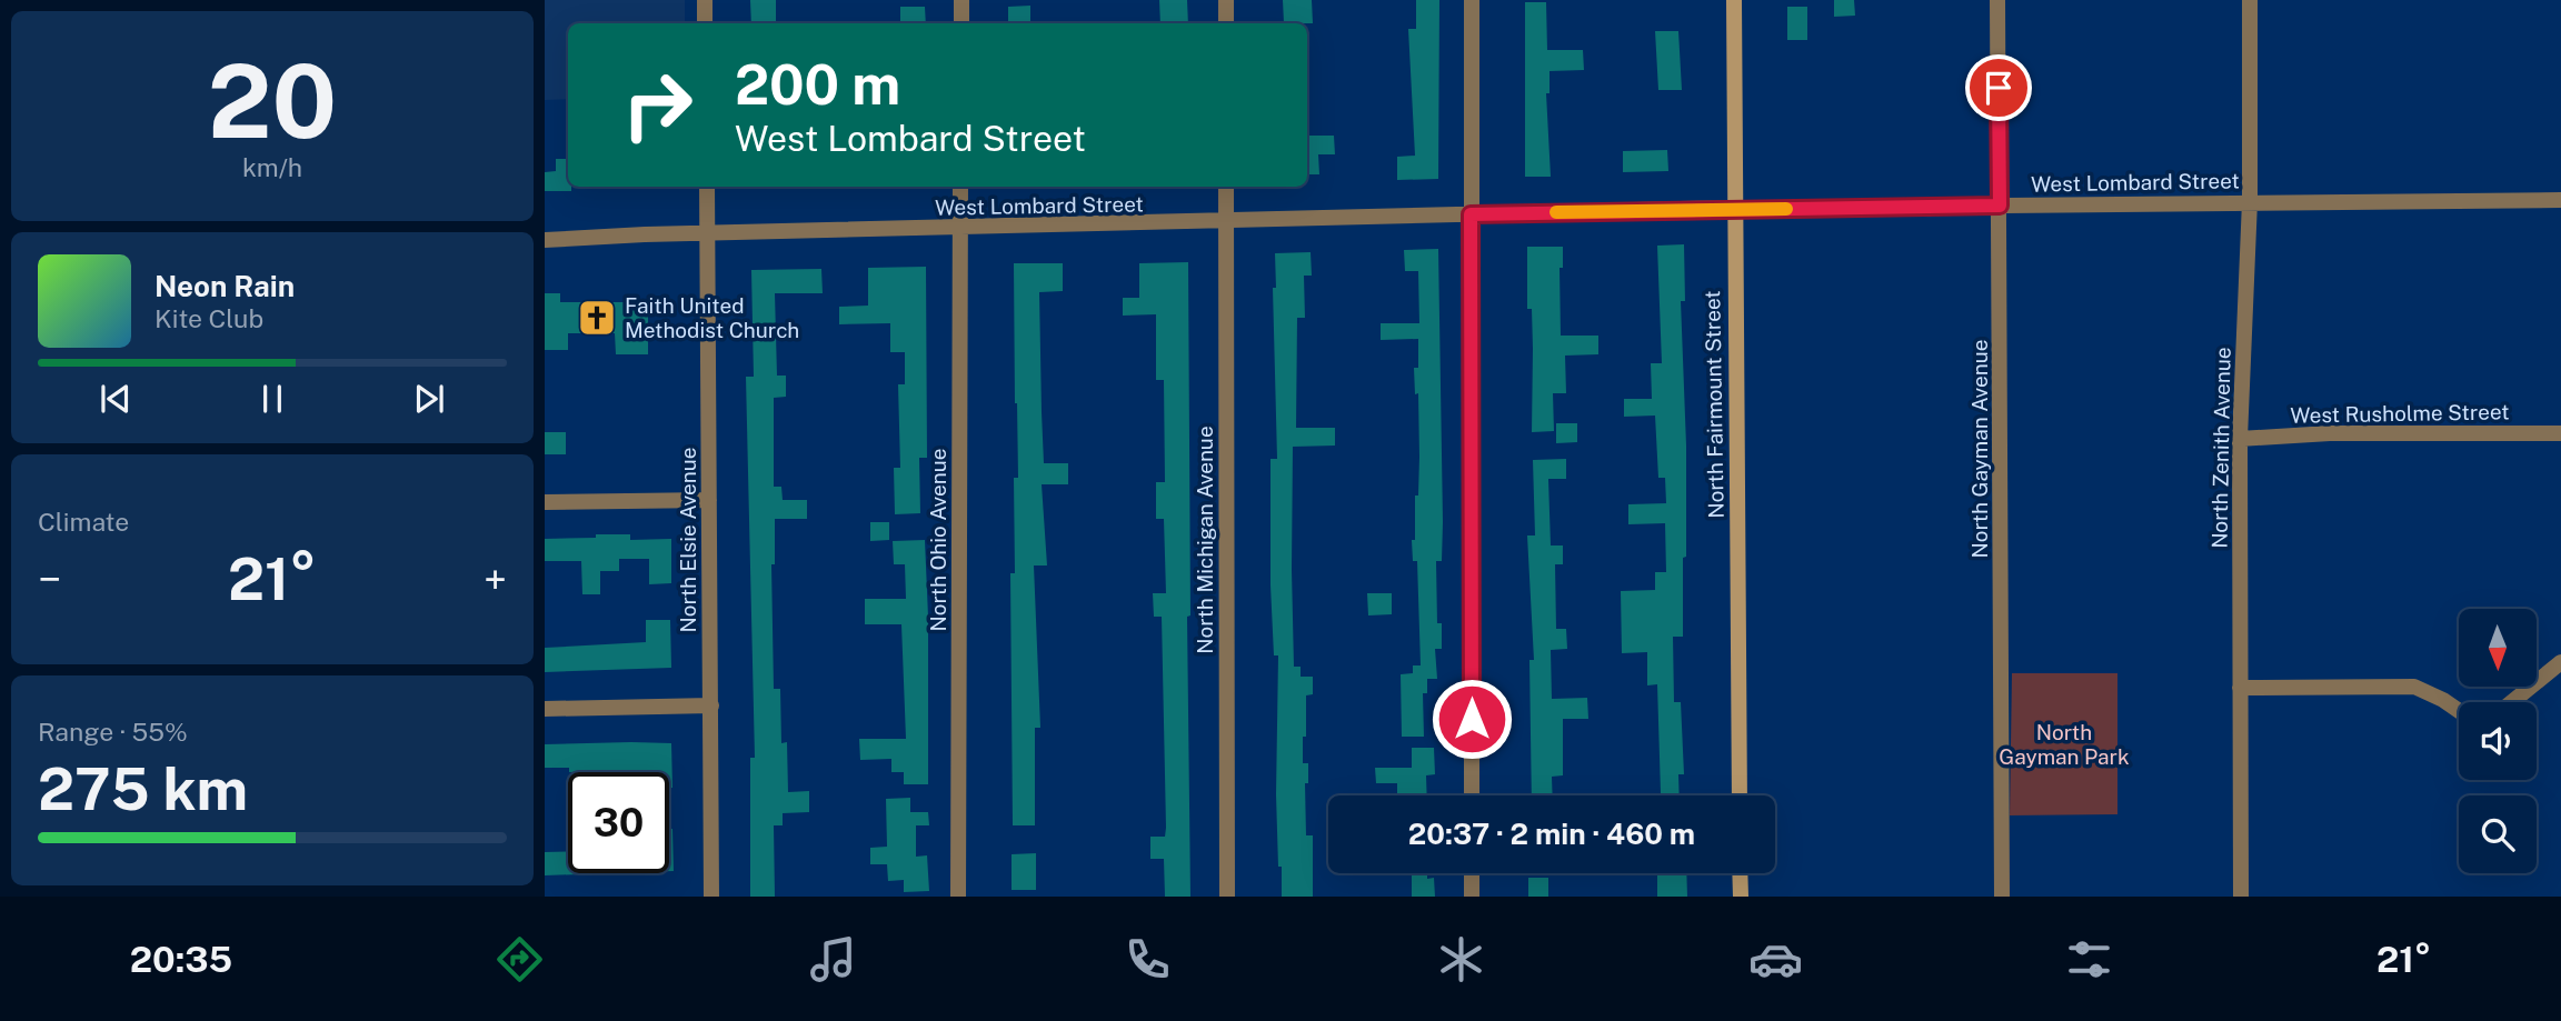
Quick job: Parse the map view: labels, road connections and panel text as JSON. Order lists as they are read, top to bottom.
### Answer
{
  "streets": {
    "street": [
      "West Lombard Street",
      "North Fairmount Street",
      "West Rusholme Street",
      "North Zenith Avenue",
      "North Gayman Avenue",
      "North Elsie Avenue",
      "North Ohio Avenue",
      "North Michigan Avenue"
    ]
  },
  "crossings": [
    ["West Lombard Street", "North Fairmount Street"],
    ["West Lombard Street", "North Zenith Avenue"],
    ["West Lombard Street", "North Gayman Avenue"],
    ["West Lombard Street", "North Elsie Avenue"],
    ["West Lombard Street", "North Ohio Avenue"],
    ["West Lombard Street", "North Michigan Avenue"],
    ["West Rusholme Street", "North Zenith Avenue"]
  ],
  "parks": ["North Gayman Park"],
  "places": {
    "church": ["Faith United Methodist Church"]
  },
  "north": "bottom",
  "page": {
    "tile": [
      ["20", "km/h"],
      "Climate",
      ["Range · 55%", "275 km"]
    ],
    "turn": ["200 m", "West Lombard Street"],
    "song": ["Neon Rain", "Kite Club"],
    "heat": ["−", "21°", "+"],
    "limit": "30",
    "trip": "20:37 · 2 min · 460 m",
    "tabs": ["20:35", "21°"]
  }
}
